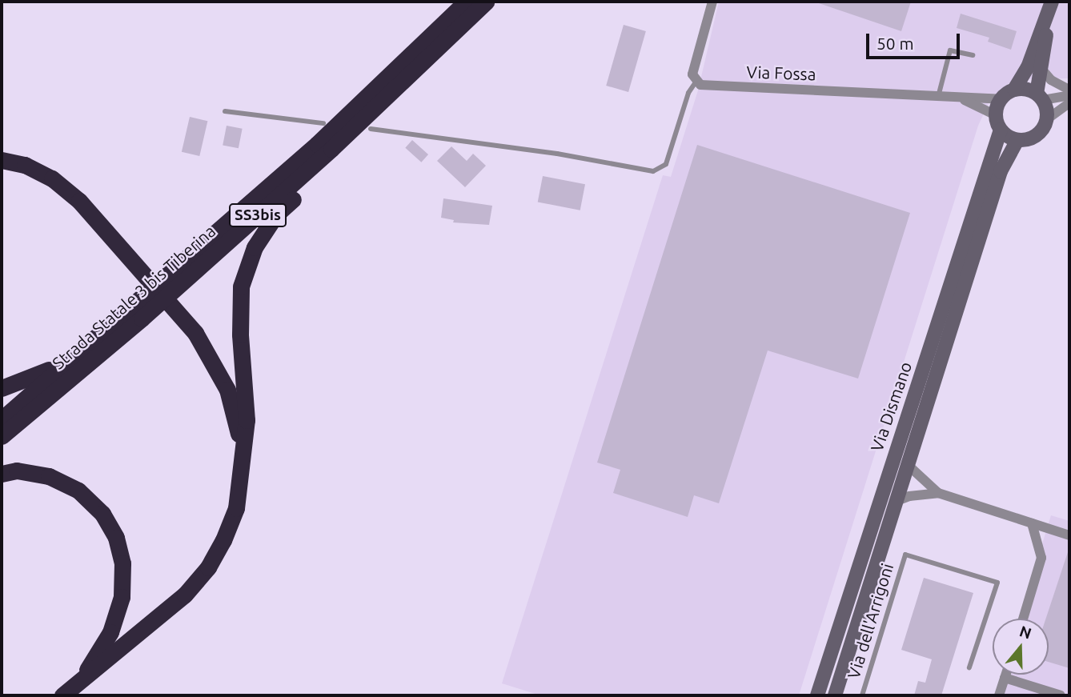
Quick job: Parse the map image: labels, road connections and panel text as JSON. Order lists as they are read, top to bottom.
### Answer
{
  "streets": {
    "highway": ["SS3bis", "Strada Statale 3 bis Tiberina"],
    "main road": ["Via Dismano"],
    "street": ["Via Fossa"],
    "lane": ["Via dell'Arrigoni"]
  },
  "crossings": [
    ["Via Fossa", "Via Dismano"]
  ],
  "scale_bar": "50 m",
  "north": "top"
}
